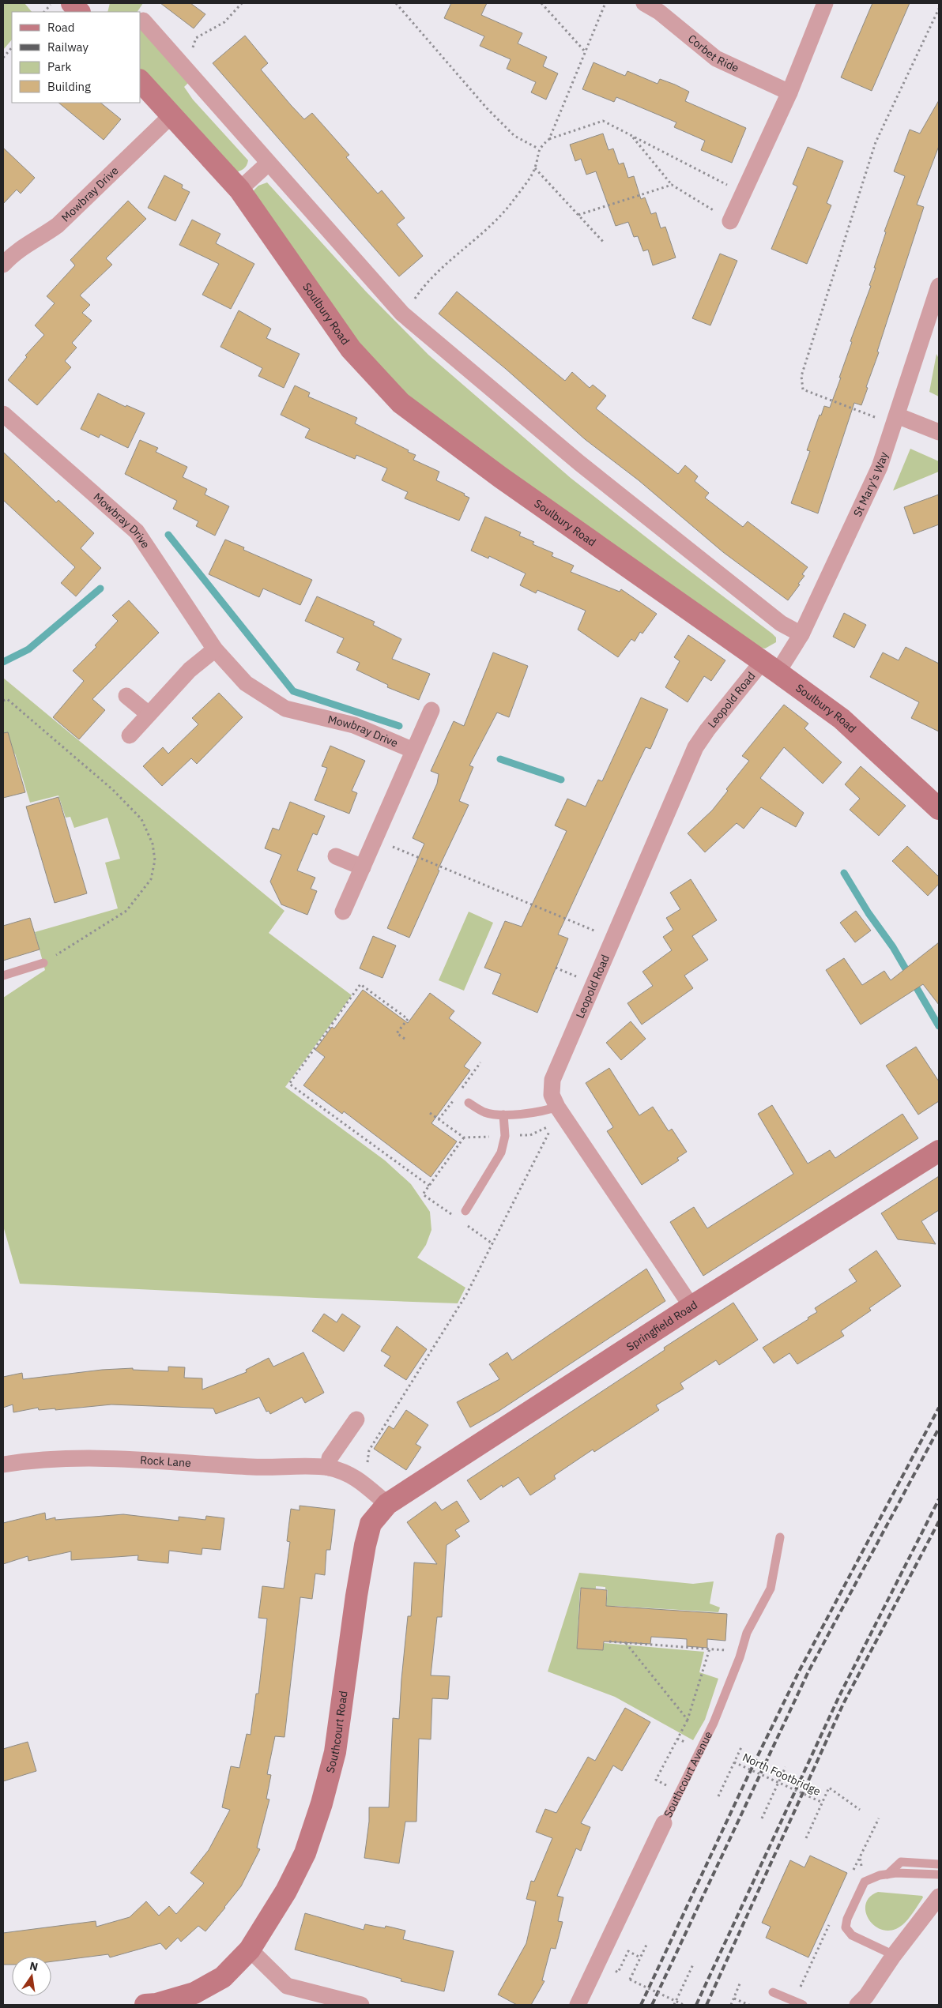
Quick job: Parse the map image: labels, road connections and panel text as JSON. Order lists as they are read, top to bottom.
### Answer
{
  "streets": {
    "street": [
      "Corbet Ride",
      "Mowbray Drive",
      "Soulbury Road",
      "St Mary's Way",
      "Leopold Road",
      "Springfield Road",
      "Rock Lane",
      "Southcourt Road",
      "Southcourt Avenue"
    ],
    "path": ["North Footbridge"]
  },
  "crossings": [
    ["Mowbray Drive", "Soulbury Road"],
    ["Soulbury Road", "St Mary's Way"],
    ["Soulbury Road", "Leopold Road"],
    ["St Mary's Way", "Leopold Road"],
    ["Leopold Road", "Springfield Road"],
    ["Springfield Road", "Rock Lane"],
    ["Springfield Road", "Southcourt Road"],
    ["Rock Lane", "Southcourt Road"]
  ],
  "legend": [
    "Road",
    "Railway",
    "Park",
    "Building"
  ],
  "north": "top"
}
